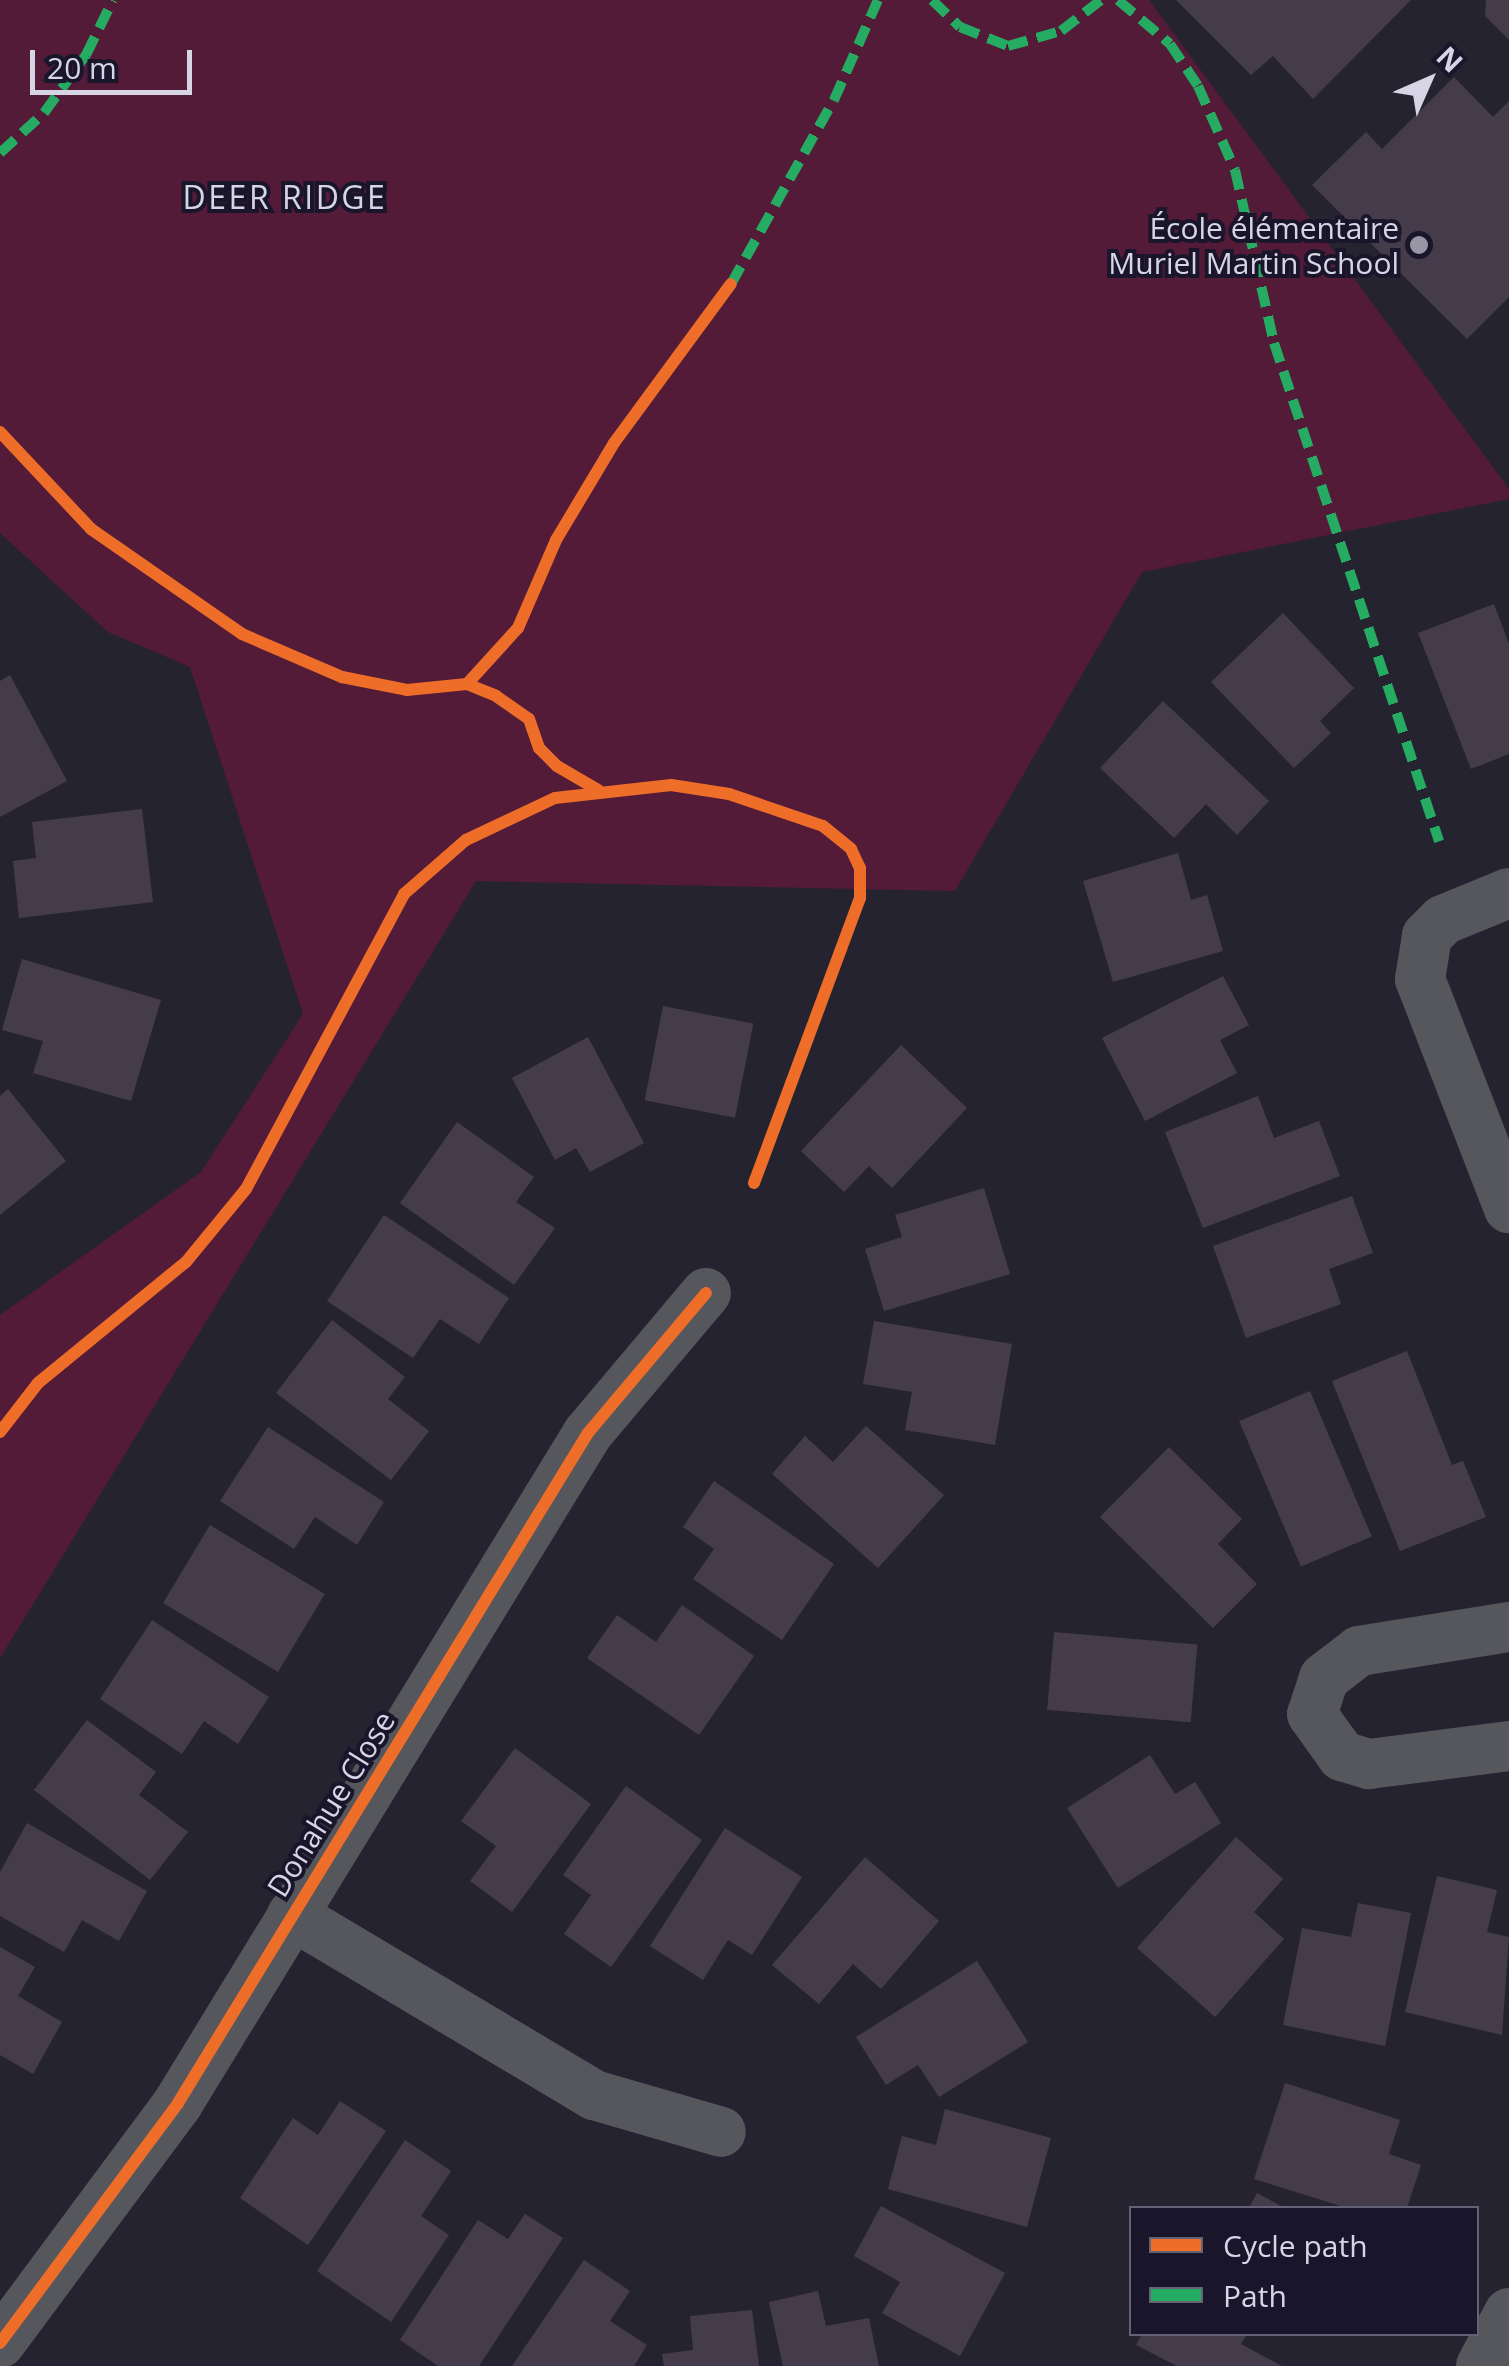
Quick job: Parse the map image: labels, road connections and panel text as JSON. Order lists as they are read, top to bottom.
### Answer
{
  "streets": {
    "street": ["Donahue Close"]
  },
  "districts": ["DEER RIDGE"],
  "places": ["École élémentaire Muriel Martin School"],
  "legend": ["Cycle path", "Path"],
  "scale_bar": "20 m",
  "north": "top right"
}
